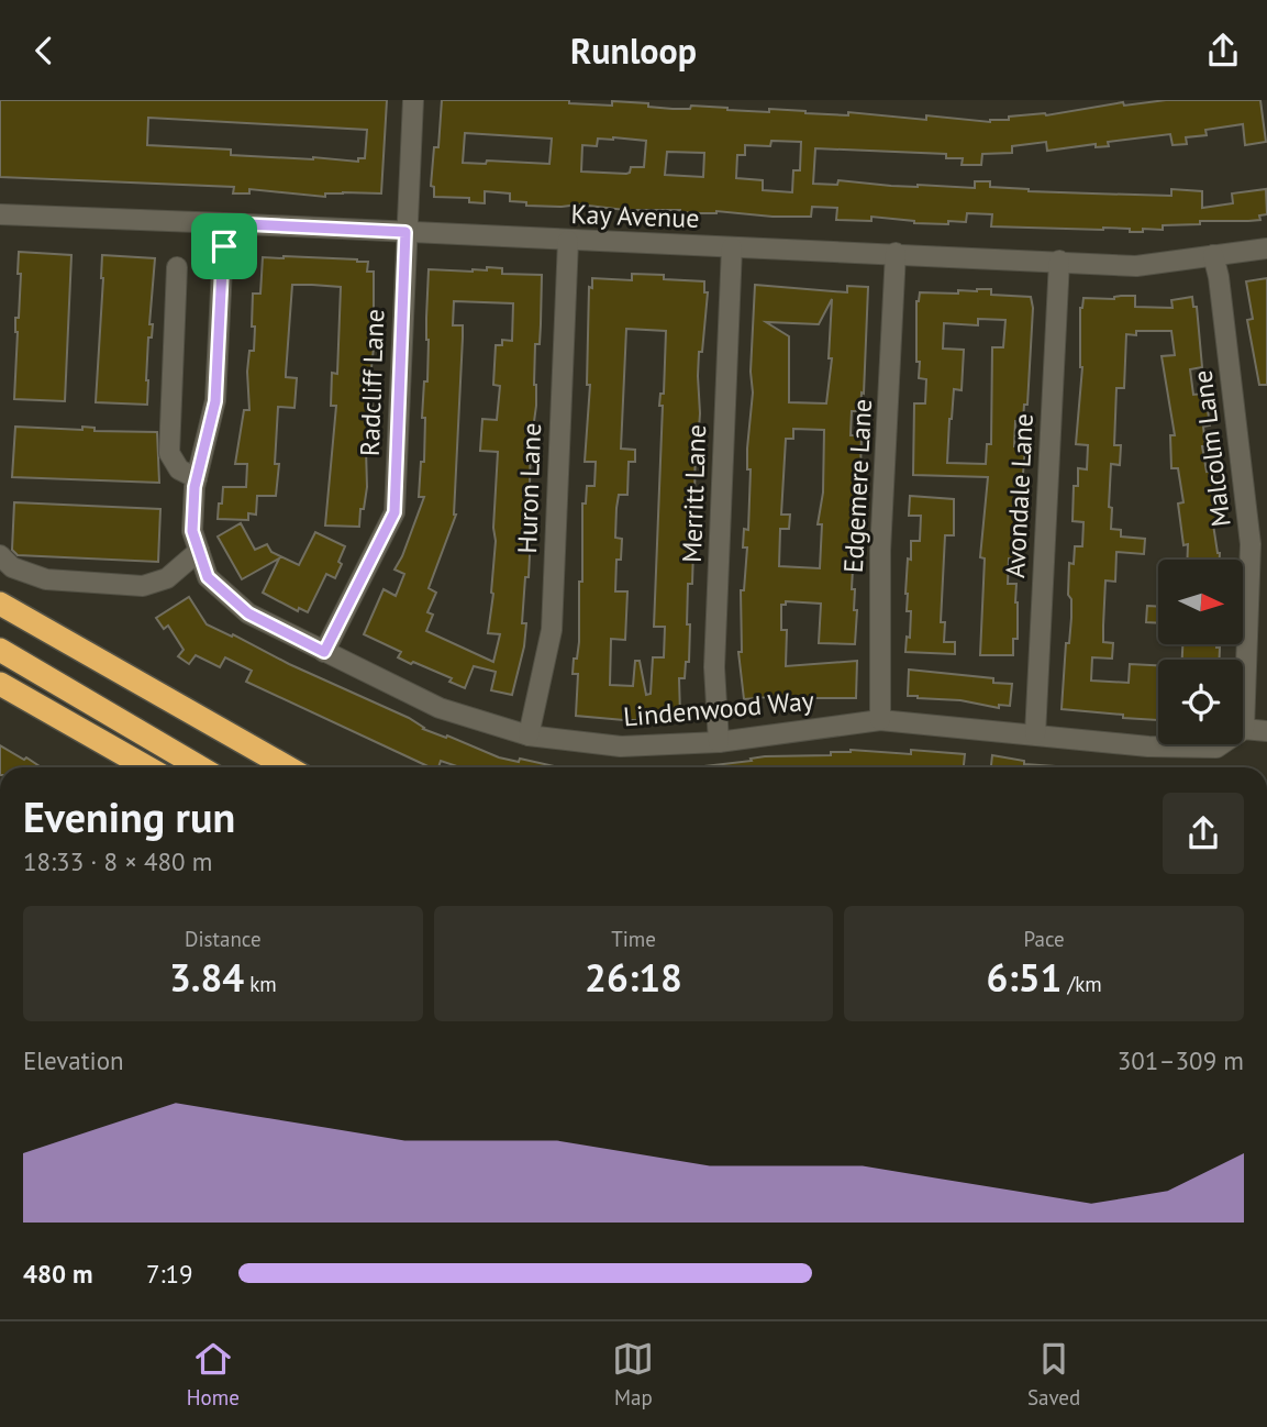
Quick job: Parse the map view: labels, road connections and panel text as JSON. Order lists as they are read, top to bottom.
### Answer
{
  "streets": {
    "street": [
      "Kay Avenue",
      "Radcliff Lane",
      "Malcolm Lane",
      "Edgemere Lane",
      "Huron Lane",
      "Merritt Lane",
      "Avondale Lane",
      "Lindenwood Way"
    ]
  },
  "crossings": [
    ["Kay Avenue", "Radcliff Lane"],
    ["Kay Avenue", "Malcolm Lane"],
    ["Kay Avenue", "Edgemere Lane"],
    ["Kay Avenue", "Huron Lane"],
    ["Kay Avenue", "Merritt Lane"],
    ["Kay Avenue", "Avondale Lane"],
    ["Radcliff Lane", "Lindenwood Way"],
    ["Malcolm Lane", "Lindenwood Way"],
    ["Edgemere Lane", "Lindenwood Way"],
    ["Huron Lane", "Lindenwood Way"],
    ["Merritt Lane", "Lindenwood Way"],
    ["Avondale Lane", "Lindenwood Way"]
  ],
  "north": "right",
  "page": {
    "header": "Runloop",
    "heading": ["Evening run", "18:33 · 8 × 480 m"],
    "stats": [
      ["Distance", "3.84 km"],
      ["Time", "26:18"],
      ["Pace", "6:51 /km"]
    ],
    "chart": ["Elevation", "301–309 m"],
    "list": [
      {
        "name": "480 m",
        "note": "7:19"
      }
    ],
    "tabs": ["Home", "Map", "Saved"]
  }
}
